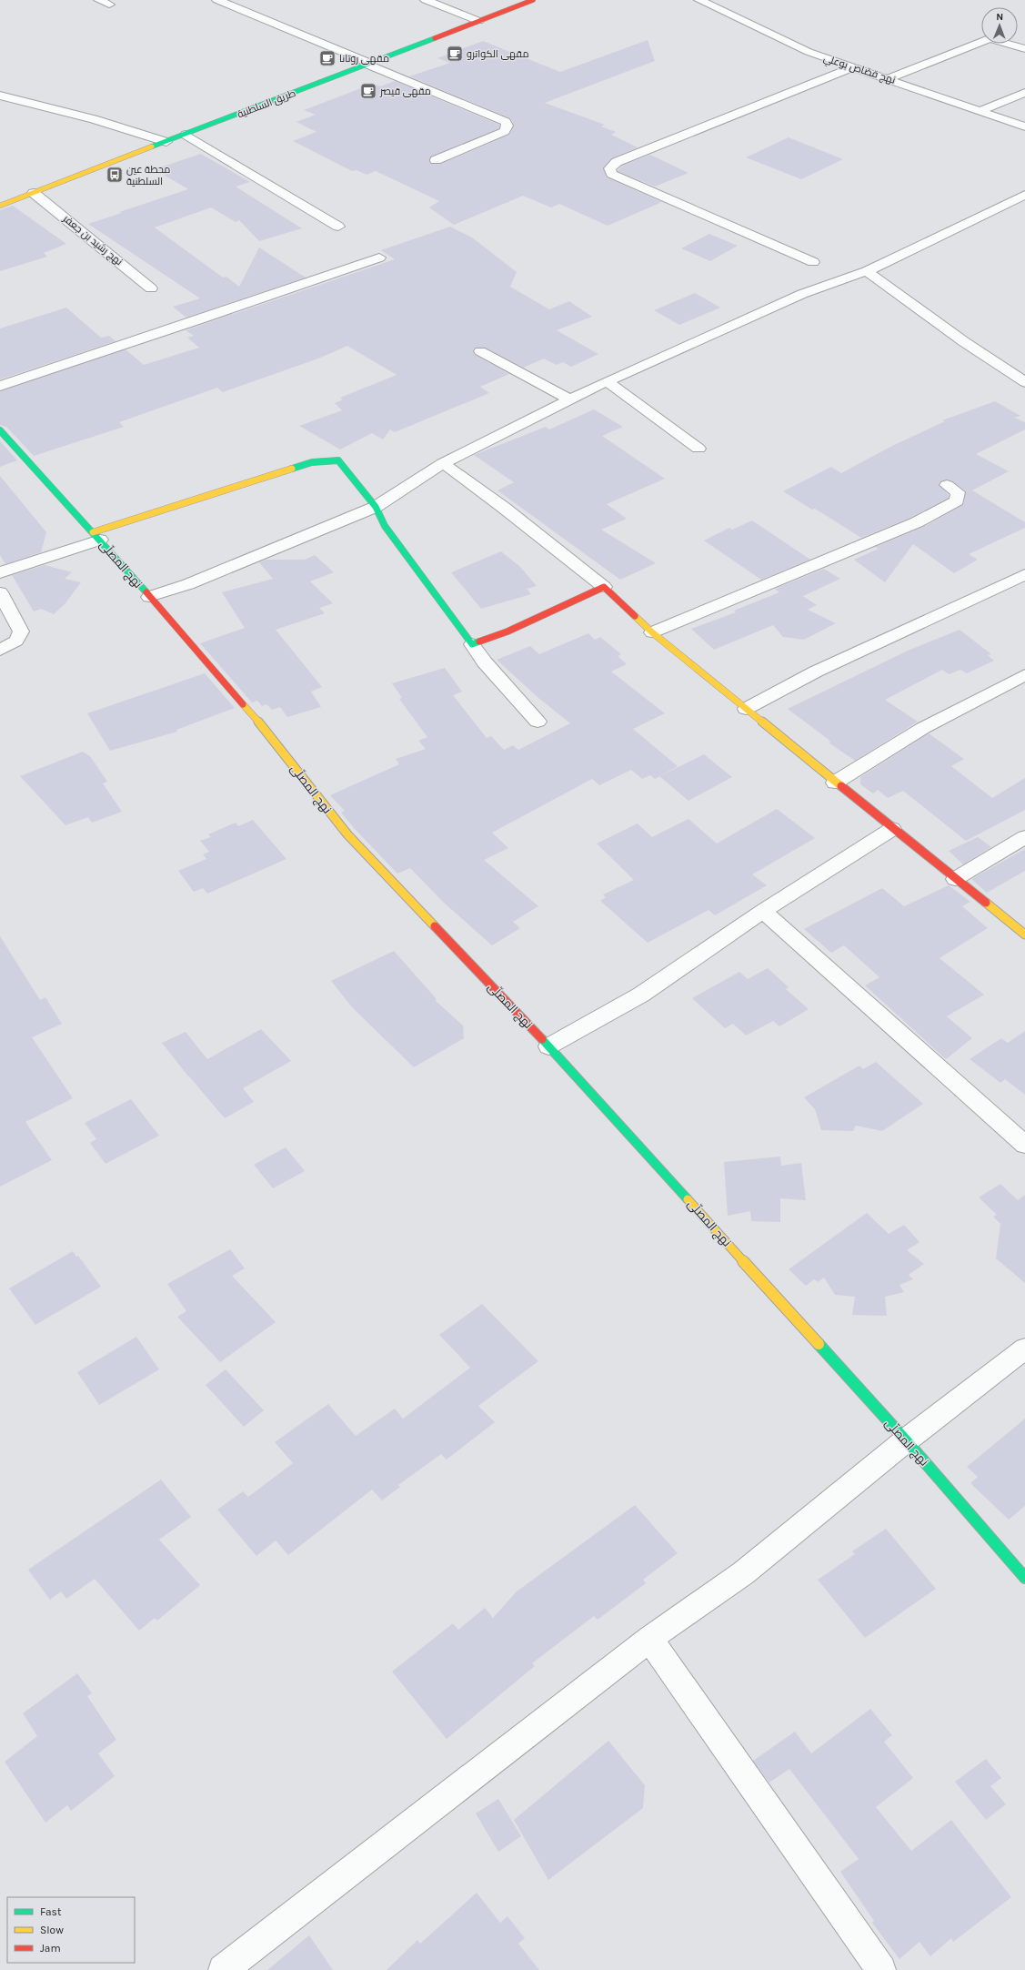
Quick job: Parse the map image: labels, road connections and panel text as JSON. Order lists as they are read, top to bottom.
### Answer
{
  "streets": {
    "street": [
      "نهج قصّاص بوعلي",
      "طريق السلطنية",
      "نهج رشيد بن جعفر",
      "نهج المصلّى"
    ]
  },
  "crossings": [
    ["طريق السلطنية", "نهج رشيد بن جعفر"]
  ],
  "places": {
    "cafe": ["مقهى الكواترو", "مقهى روتانا", "مقهى قيصر"],
    "bus stop": ["محطة عين السلطنية"]
  },
  "legend": ["Fast", "Slow", "Jam"],
  "north": "top"
}
